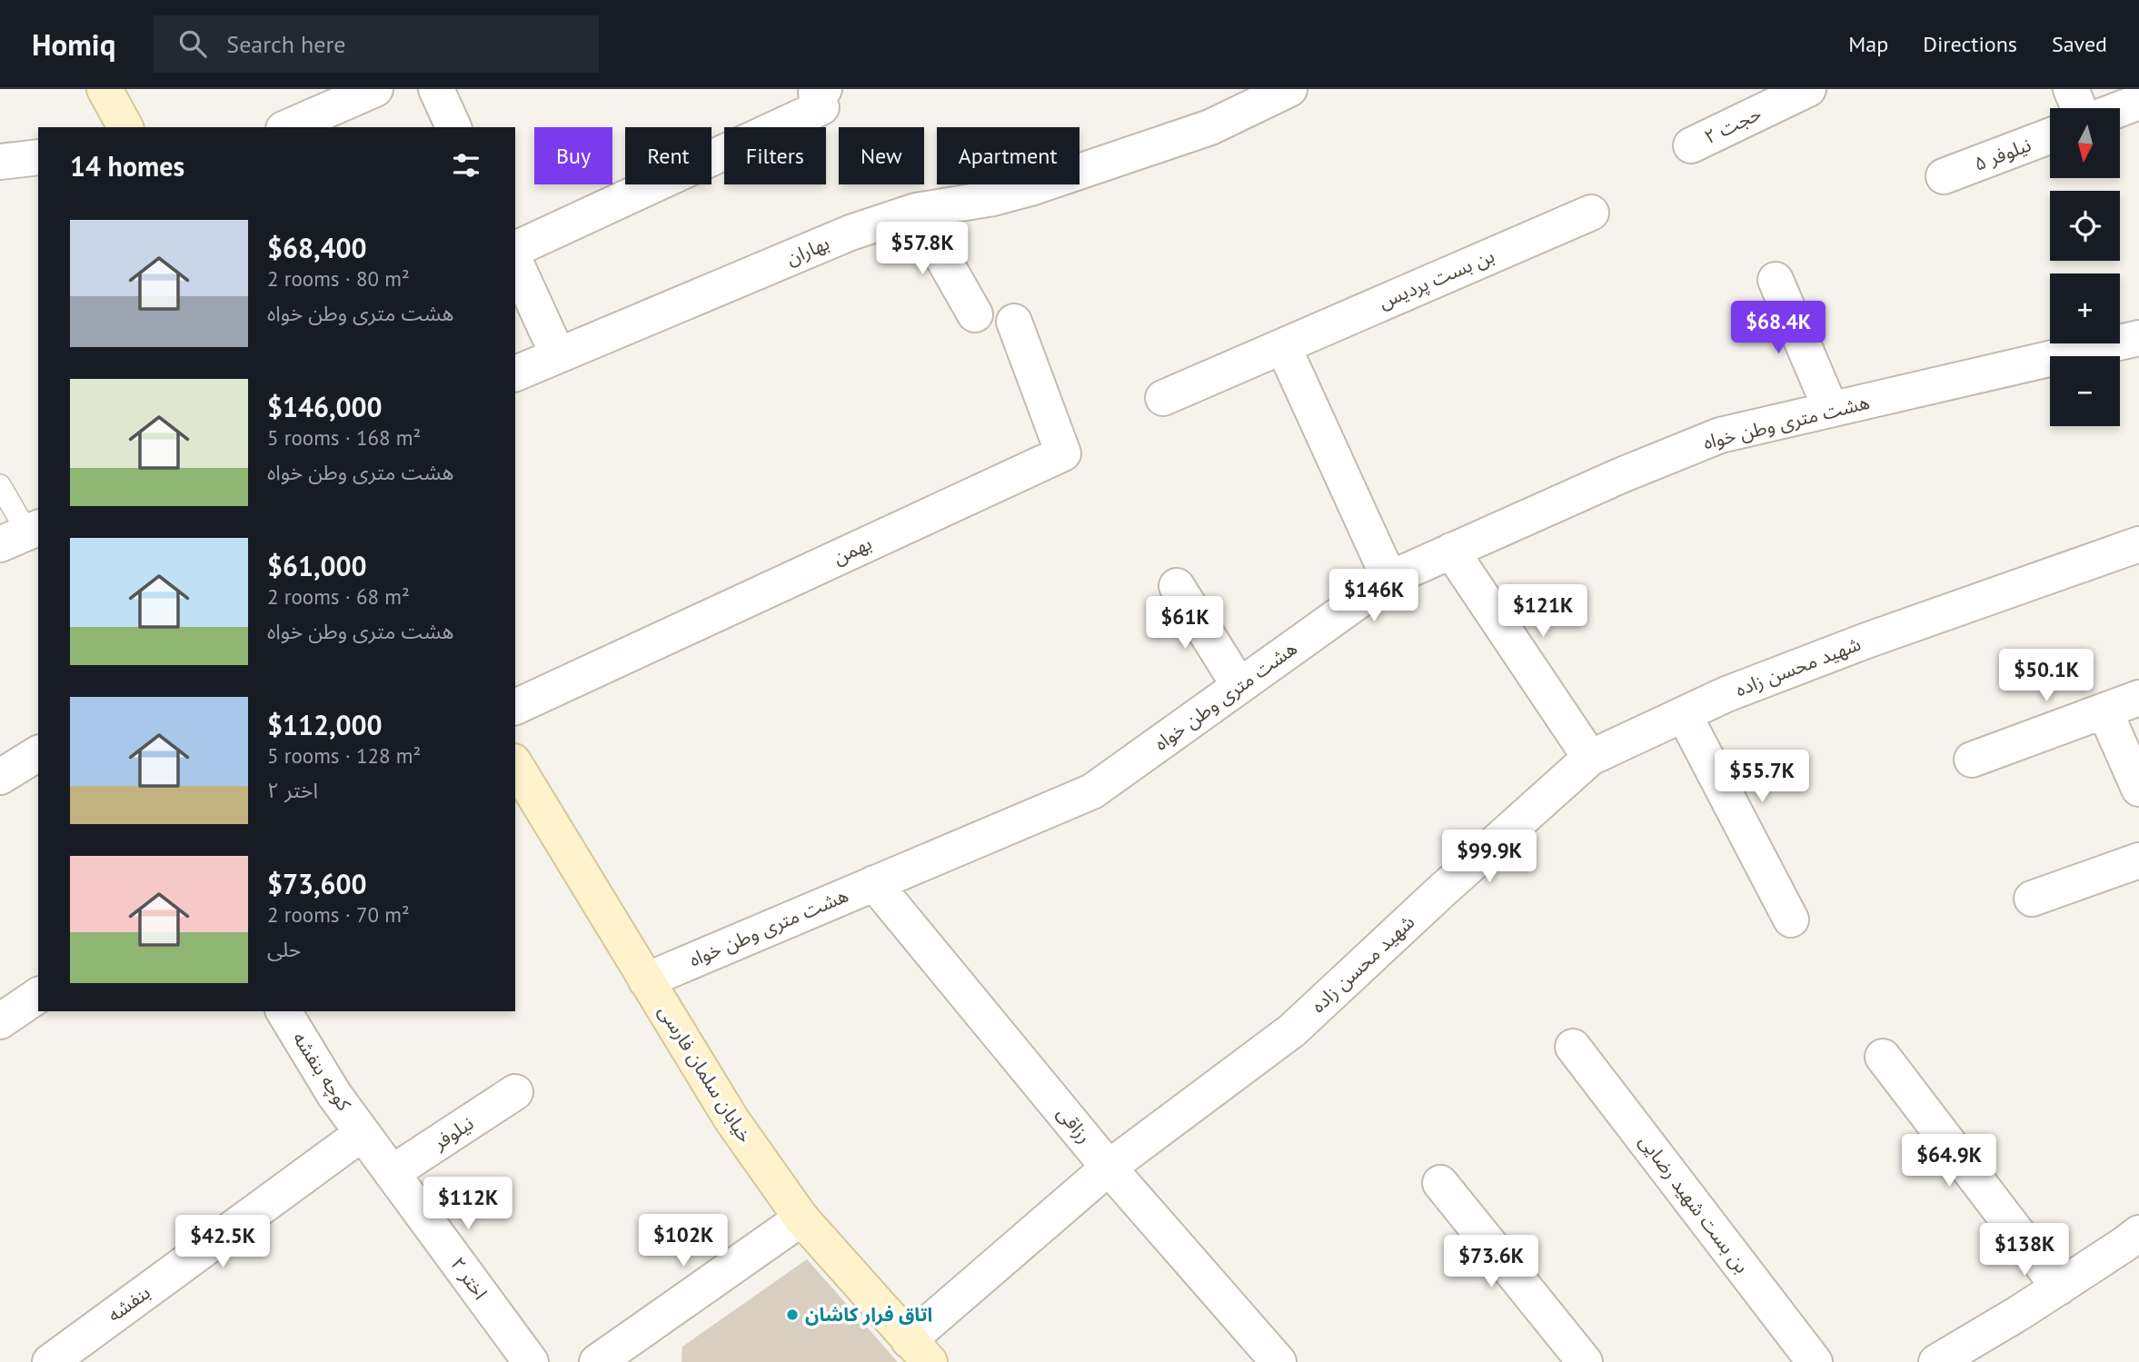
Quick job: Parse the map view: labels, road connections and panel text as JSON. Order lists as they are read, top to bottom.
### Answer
{
  "streets": {
    "main road": ["خیابان سلمان فارسی"],
    "street": [
      "حجت ۲",
      "نیلوفر ۵",
      "بهاران",
      "بن بست پردیس",
      "هشت متری وطن خواه",
      "بهمن",
      "شهید محسن زاده",
      "کوچه بنفشه",
      "رزاقی",
      "نیلوفر",
      "بن بست شهید رضایی",
      "اختر ۲",
      "بنفشه"
    ]
  },
  "crossings": [
    ["هشت متری وطن خواه", "خیابان سلمان فارسی"],
    ["هشت متری وطن خواه", "رزاقی"],
    ["شهید محسن زاده", "خیابان سلمان فارسی"],
    ["شهید محسن زاده", "رزاقی"],
    ["کوچه بنفشه", "اختر ۲"],
    ["کوچه بنفشه", "بنفشه"],
    ["نیلوفر", "اختر ۲"],
    ["اختر ۲", "بنفشه"]
  ],
  "places": ["اتاق فرار کاشان"],
  "north": "bottom",
  "page": {
    "header": "Homiq",
    "search": "Search here",
    "nav": ["Map", "Directions", "Saved"],
    "map_buttons": ["+", "−"],
    "chip": [
      "Buy",
      "Rent",
      "Filters",
      "New",
      "Apartment"
    ],
    "heading": "14 homes",
    "list": [
      {
        "name": "$68,400",
        "note": "2 rooms · 80 m² · هشت متری وطن خواه"
      },
      {
        "name": "$146,000",
        "note": "5 rooms · 168 m² · هشت متری وطن خواه"
      },
      {
        "name": "$61,000",
        "note": "2 rooms · 68 m² · هشت متری وطن خواه"
      },
      {
        "name": "$112,000",
        "note": "5 rooms · 128 m² · اختر ۲"
      },
      {
        "name": "$73,600",
        "note": "2 rooms · 70 m² · حلی"
      }
    ],
    "price": [
      "$57.8K",
      "$68.4K",
      "$146K",
      "$121K",
      "$61K",
      "$50.1K",
      "$55.7K",
      "$99.9K",
      "$64.9K",
      "$112K",
      "$102K",
      "$42.5K",
      "$138K",
      "$73.6K"
    ]
  }
}
